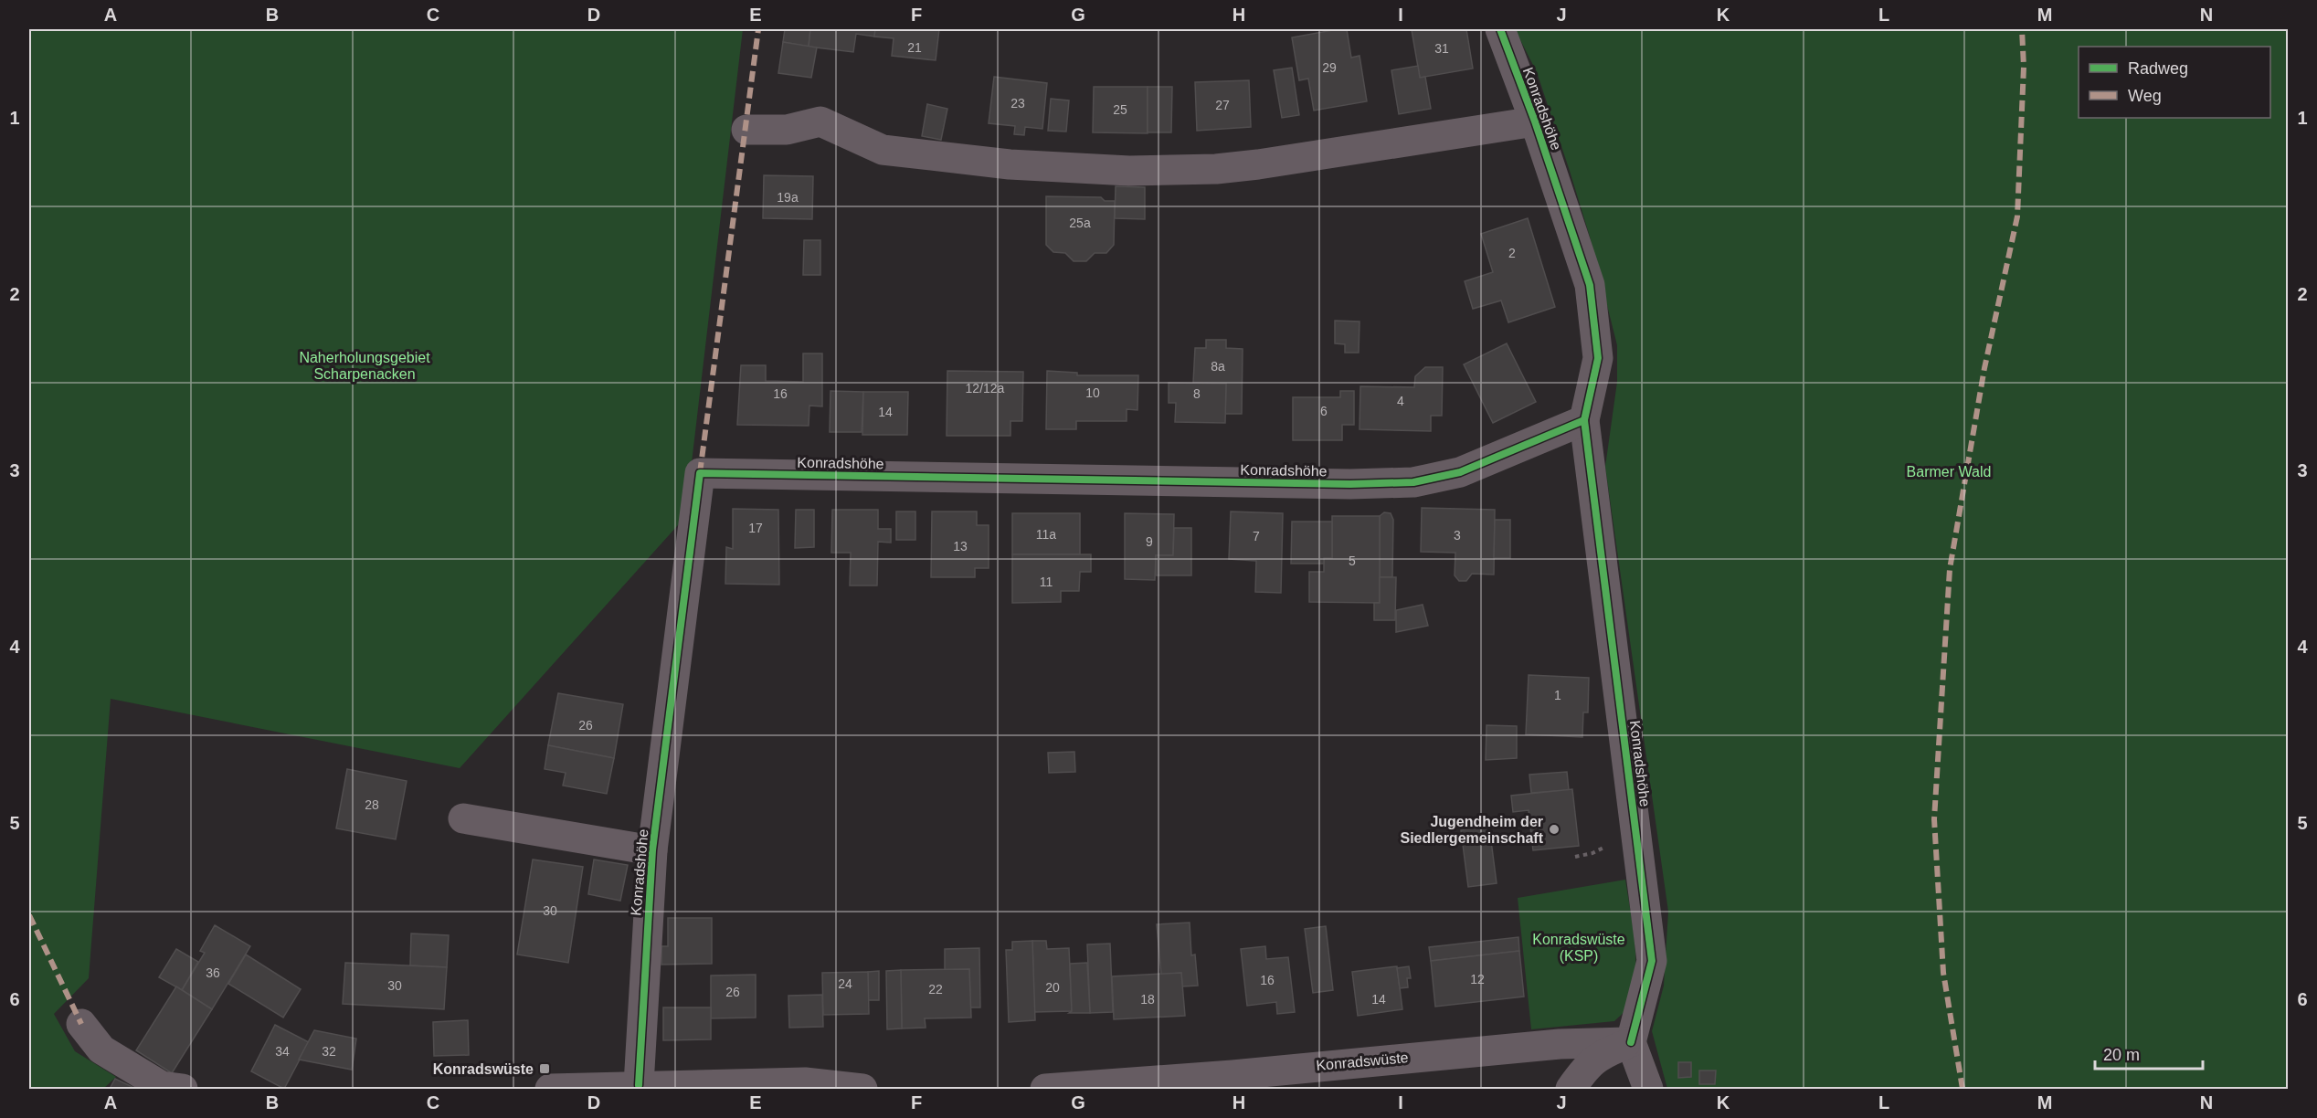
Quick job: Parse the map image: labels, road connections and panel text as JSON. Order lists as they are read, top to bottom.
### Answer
{
  "streets": {
    "street": ["Konradshöhe", "Konradswüste"]
  },
  "crossings": [
    ["Konradshöhe", "Konradswüste"]
  ],
  "parks": ["Naherholungsgebiet Scharpenacken", "Barmer Wald", "Konradswüste (KSP)"],
  "places": {
    "other": ["Jugendheim der Siedlergemeinschaft"],
    "transit": ["Konradswüste"]
  },
  "house_numbers": [
    "21",
    "31",
    "29",
    "23",
    "27",
    "25",
    "19a",
    "25a",
    "2",
    "8a",
    "12/12a",
    "10",
    "16",
    "8",
    "4",
    "6",
    "14",
    "17",
    "11a",
    "3",
    "7",
    "9",
    "13",
    "5",
    "11",
    "1",
    "26",
    "28",
    "30",
    "36",
    "12",
    "16",
    "24",
    "30",
    "20",
    "22",
    "26",
    "18",
    "14",
    "34",
    "32"
  ],
  "legend": ["Radweg", "Weg"],
  "scale_bar": "20 m",
  "grid": {
    "columns": [
      "A",
      "B",
      "C",
      "D",
      "E",
      "F",
      "G",
      "H",
      "I",
      "J",
      "K",
      "L",
      "M",
      "N"
    ],
    "rows": [
      "1",
      "2",
      "3",
      "4",
      "5",
      "6"
    ]
  }
}
